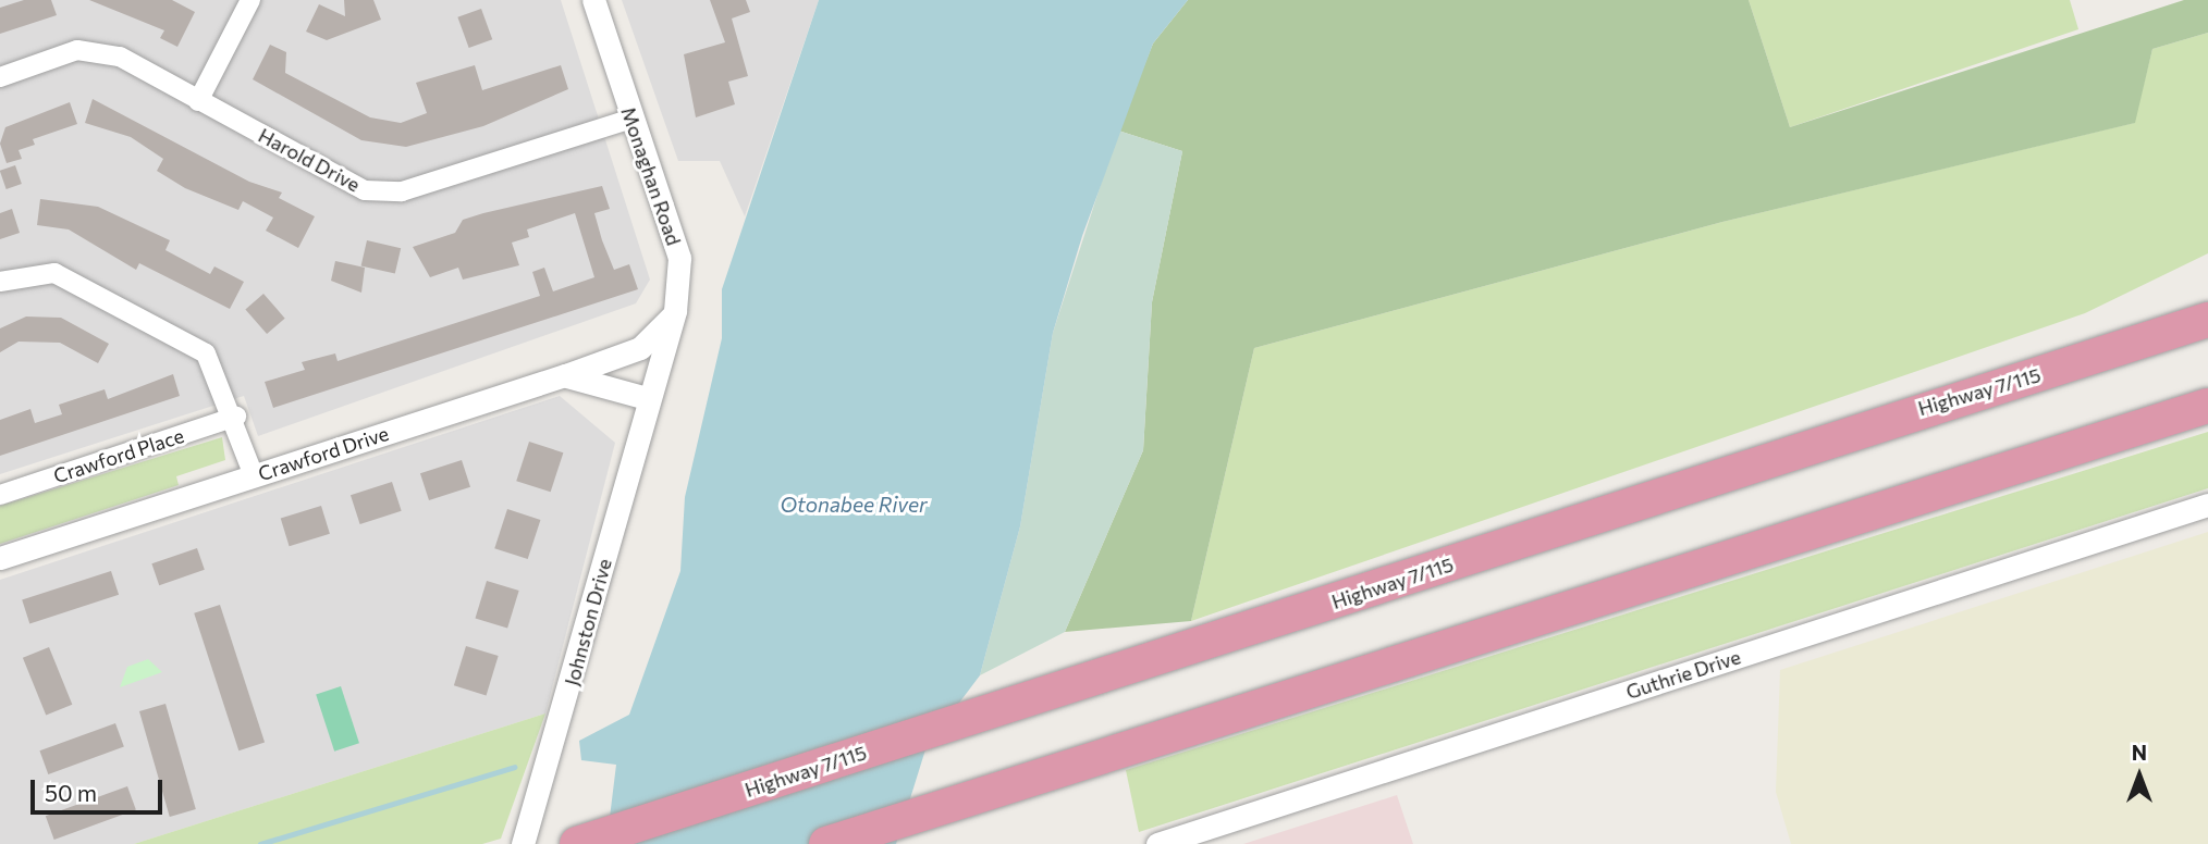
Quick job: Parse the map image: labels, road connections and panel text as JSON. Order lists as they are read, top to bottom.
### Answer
{
  "streets": {
    "highway": ["Highway 7/115"],
    "street": [
      "Harold Drive",
      "Monaghan Road",
      "Crawford Drive",
      "Crawford Place",
      "Johnston Drive",
      "Guthrie Drive"
    ]
  },
  "crossings": [
    ["Harold Drive", "Monaghan Road"],
    ["Monaghan Road", "Crawford Drive"],
    ["Monaghan Road", "Johnston Drive"]
  ],
  "water": ["Otonabee River"],
  "scale_bar": "50 m",
  "north": "top"
}
